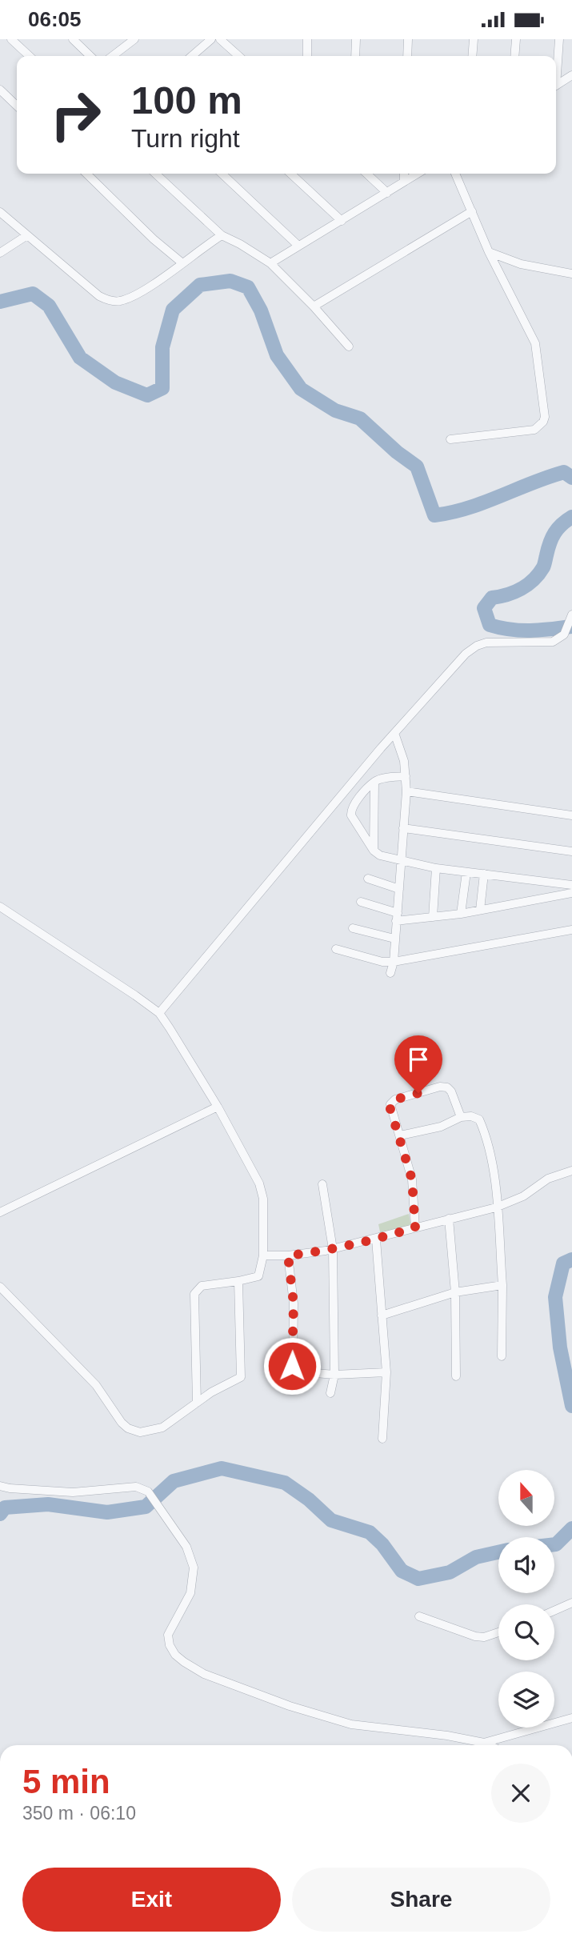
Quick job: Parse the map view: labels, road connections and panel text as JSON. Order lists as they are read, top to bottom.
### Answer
{
  "north": "top",
  "page": {
    "status": "06:05",
    "turn": ["100 m", "Turn right"],
    "heading": ["5 min", "350 m · 06:10"],
    "buttons": ["Exit", "Share"]
  }
}
